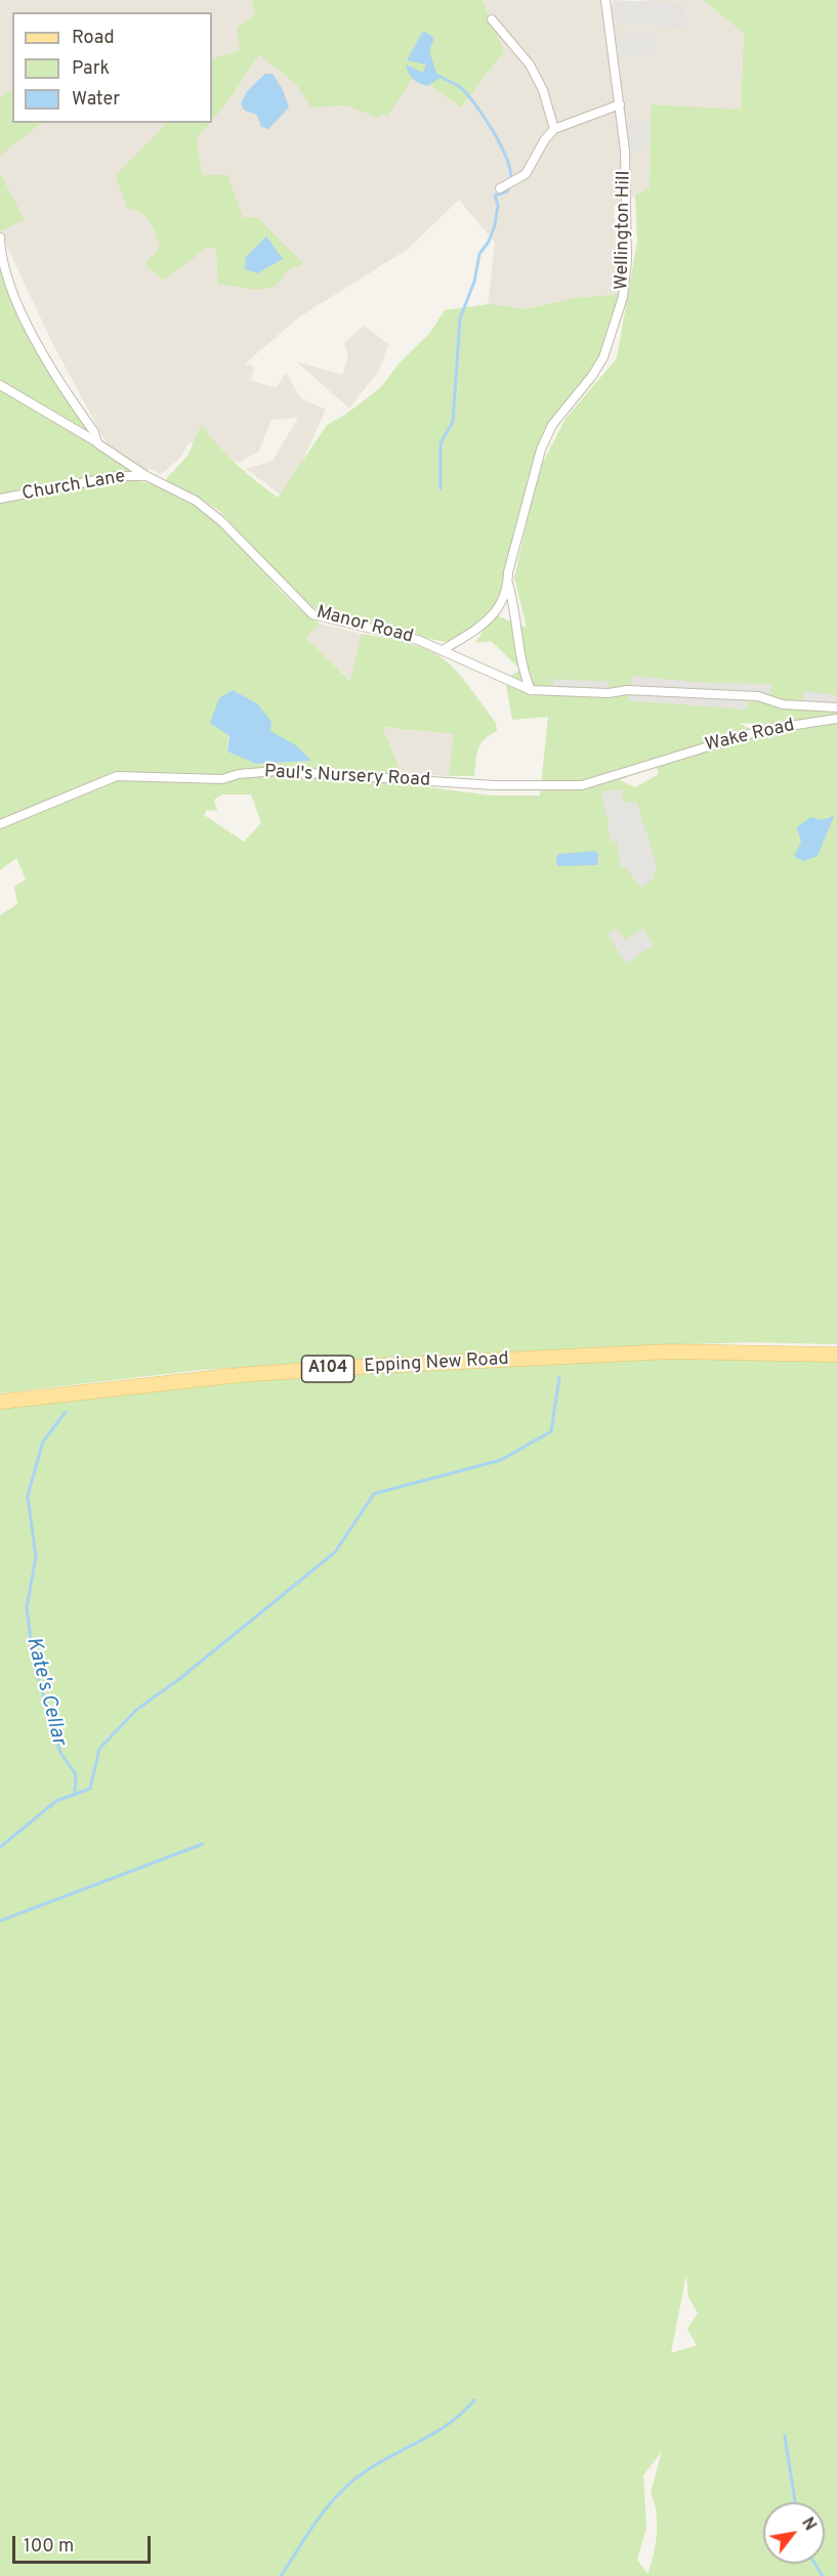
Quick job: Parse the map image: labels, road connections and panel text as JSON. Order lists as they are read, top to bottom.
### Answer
{
  "streets": {
    "main road": ["Epping New Road", "A104"],
    "street": [
      "Wellington Hill",
      "Church Lane",
      "Manor Road",
      "Wake Road",
      "Paul's Nursery Road"
    ]
  },
  "crossings": [
    ["Wellington Hill", "Manor Road"],
    ["Church Lane", "Manor Road"],
    ["Wake Road", "Paul's Nursery Road"]
  ],
  "water": ["Kate's Cellar"],
  "legend": ["Road", "Park", "Water"],
  "scale_bar": "100 m",
  "north": "top right"
}
